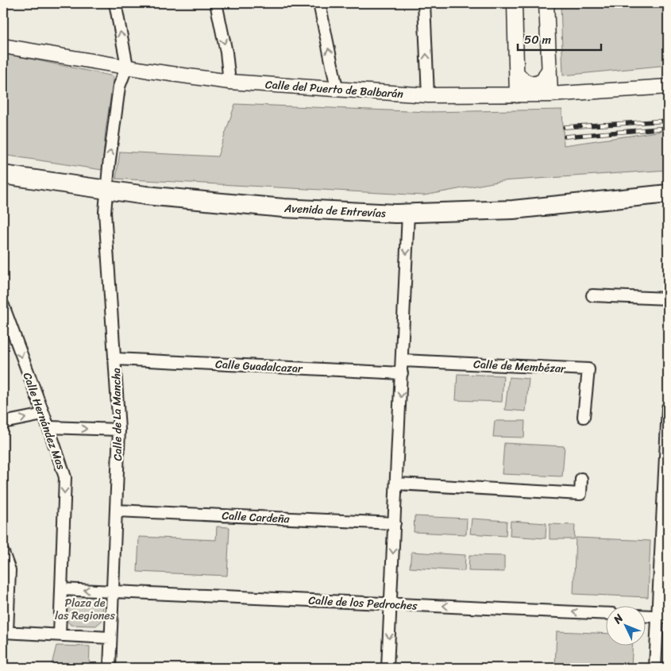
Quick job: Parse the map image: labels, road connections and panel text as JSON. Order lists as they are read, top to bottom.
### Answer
{
  "streets": {
    "main road": ["Avenida de Entrevías"],
    "street": [
      "Calle del Puerto de Balbarán",
      "Calle Guadalcazar",
      "Calle de Membézar",
      "Calle de La Mancha",
      "Calle Hernández Mas",
      "Calle Cardeña",
      "Calle de los Pedroches"
    ]
  },
  "crossings": [
    ["Calle del Puerto de Balbarán", "Calle de La Mancha"],
    ["Avenida de Entrevías", "Calle de La Mancha"],
    ["Calle Guadalcazar", "Calle de La Mancha"],
    ["Calle de La Mancha", "Calle Cardeña"],
    ["Calle de La Mancha", "Calle de los Pedroches"],
    ["Calle Hernández Mas", "Calle de los Pedroches"]
  ],
  "one_way": ["Calle Hernández Mas", "Calle de los Pedroches"],
  "parks": ["Plaza de las Regiones"],
  "scale_bar": "50 m",
  "north": "top left"
}
